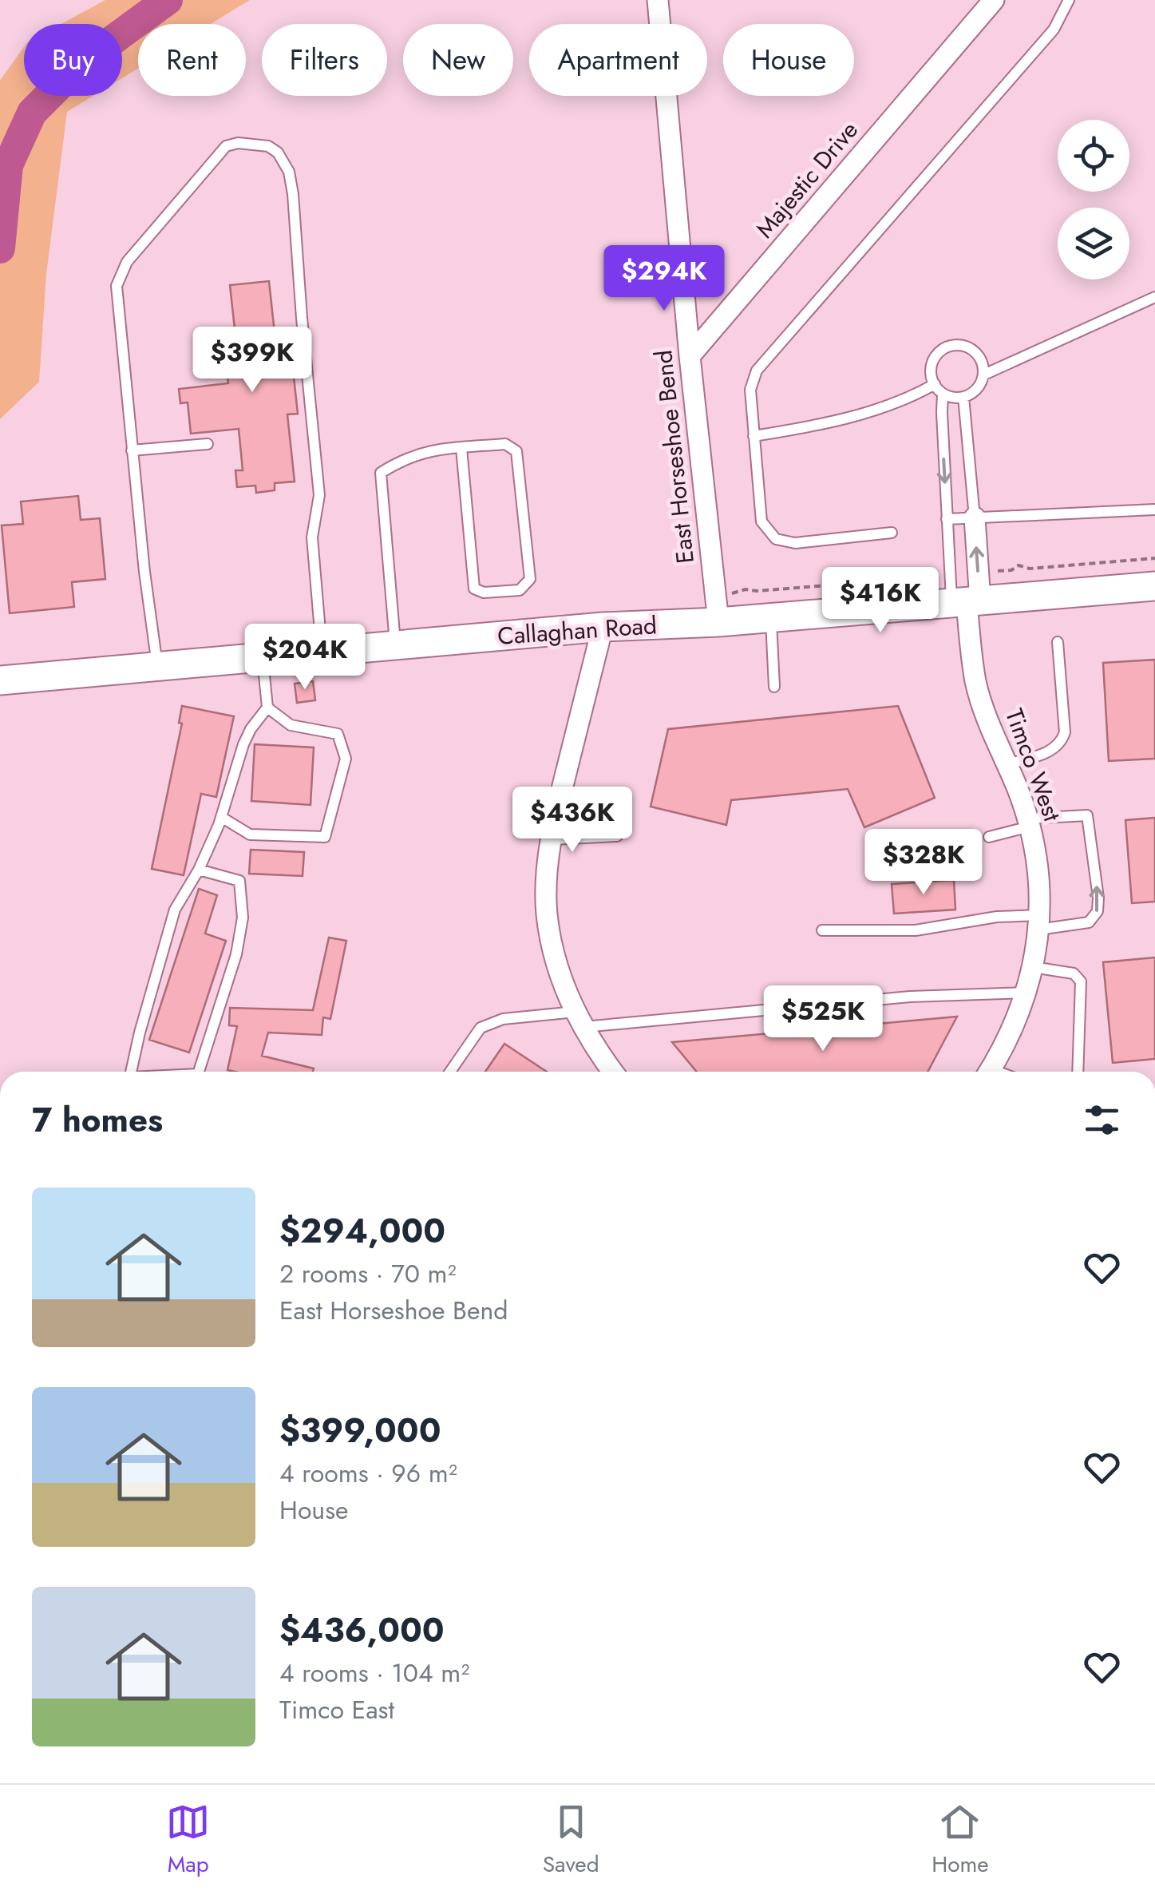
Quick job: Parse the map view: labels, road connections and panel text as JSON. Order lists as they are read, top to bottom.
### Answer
{
  "streets": {
    "main road": ["Callaghan Road"],
    "street": ["Majestic Drive", "East Horseshoe Bend", "Timco West"]
  },
  "crossings": [
    ["Majestic Drive", "East Horseshoe Bend"],
    ["East Horseshoe Bend", "Callaghan Road"],
    ["Callaghan Road", "Timco West"]
  ],
  "page": {
    "chip": [
      "Buy",
      "Rent",
      "Filters",
      "New",
      "Apartment",
      "House"
    ],
    "price": [
      "$294K",
      "$399K",
      "$416K",
      "$204K",
      "$436K",
      "$328K",
      "$525K"
    ],
    "heading": "7 homes",
    "list": [
      {
        "name": "$294,000",
        "note": "2 rooms · 70 m² · East Horseshoe Bend"
      },
      {
        "name": "$399,000",
        "note": "4 rooms · 96 m² · House"
      },
      {
        "name": "$436,000",
        "note": "4 rooms · 104 m² · Timco East"
      }
    ],
    "tabs": ["Map", "Saved", "Home"]
  }
}
